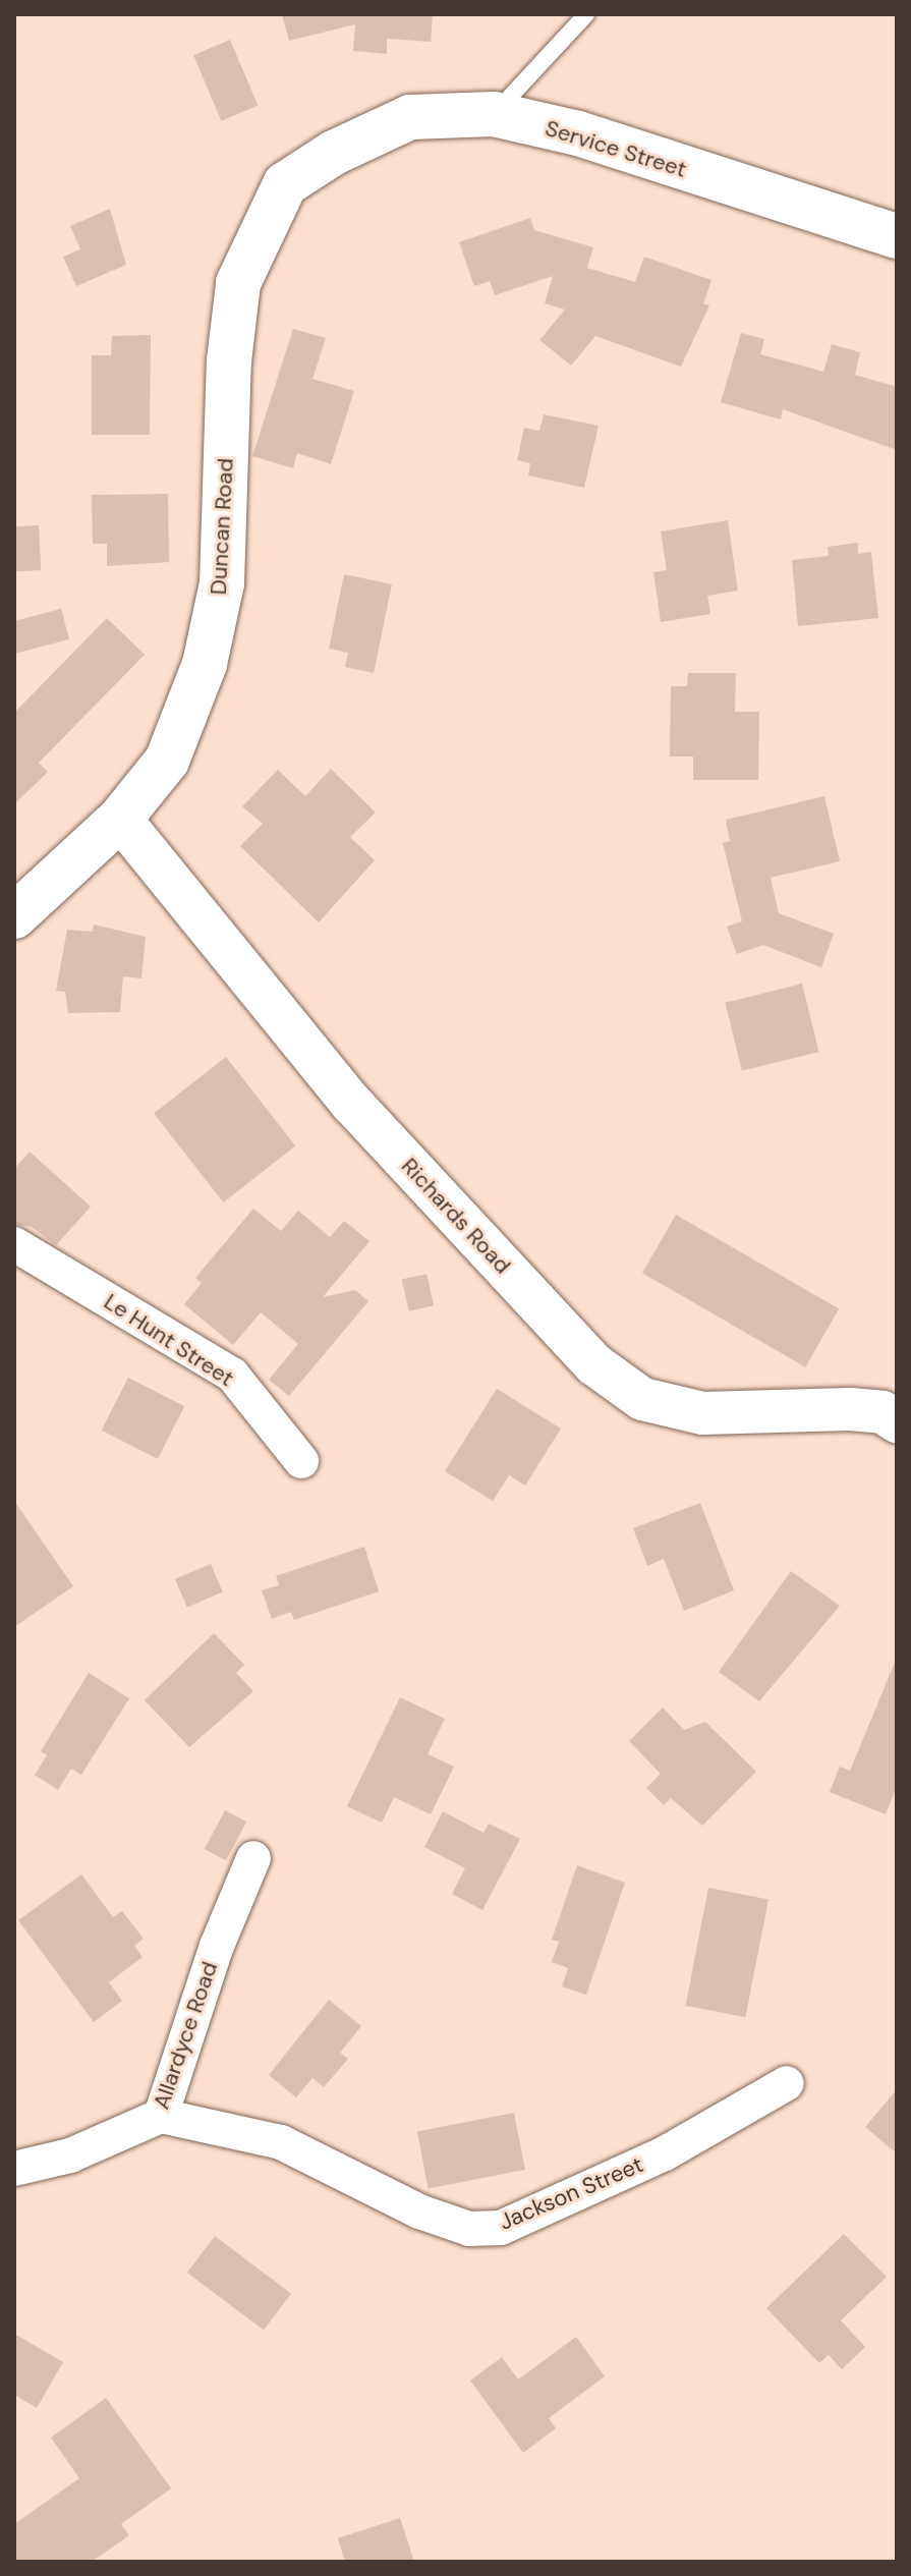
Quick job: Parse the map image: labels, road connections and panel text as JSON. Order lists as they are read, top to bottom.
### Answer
{
  "streets": {
    "main road": ["Service Street", "Duncan Road"],
    "street": [
      "Richards Road",
      "Le Hunt Street",
      "Allardyce Road",
      "Jackson Street"
    ]
  },
  "crossings": [
    ["Service Street", "Duncan Road"],
    ["Duncan Road", "Richards Road"],
    ["Allardyce Road", "Jackson Street"]
  ]
}
